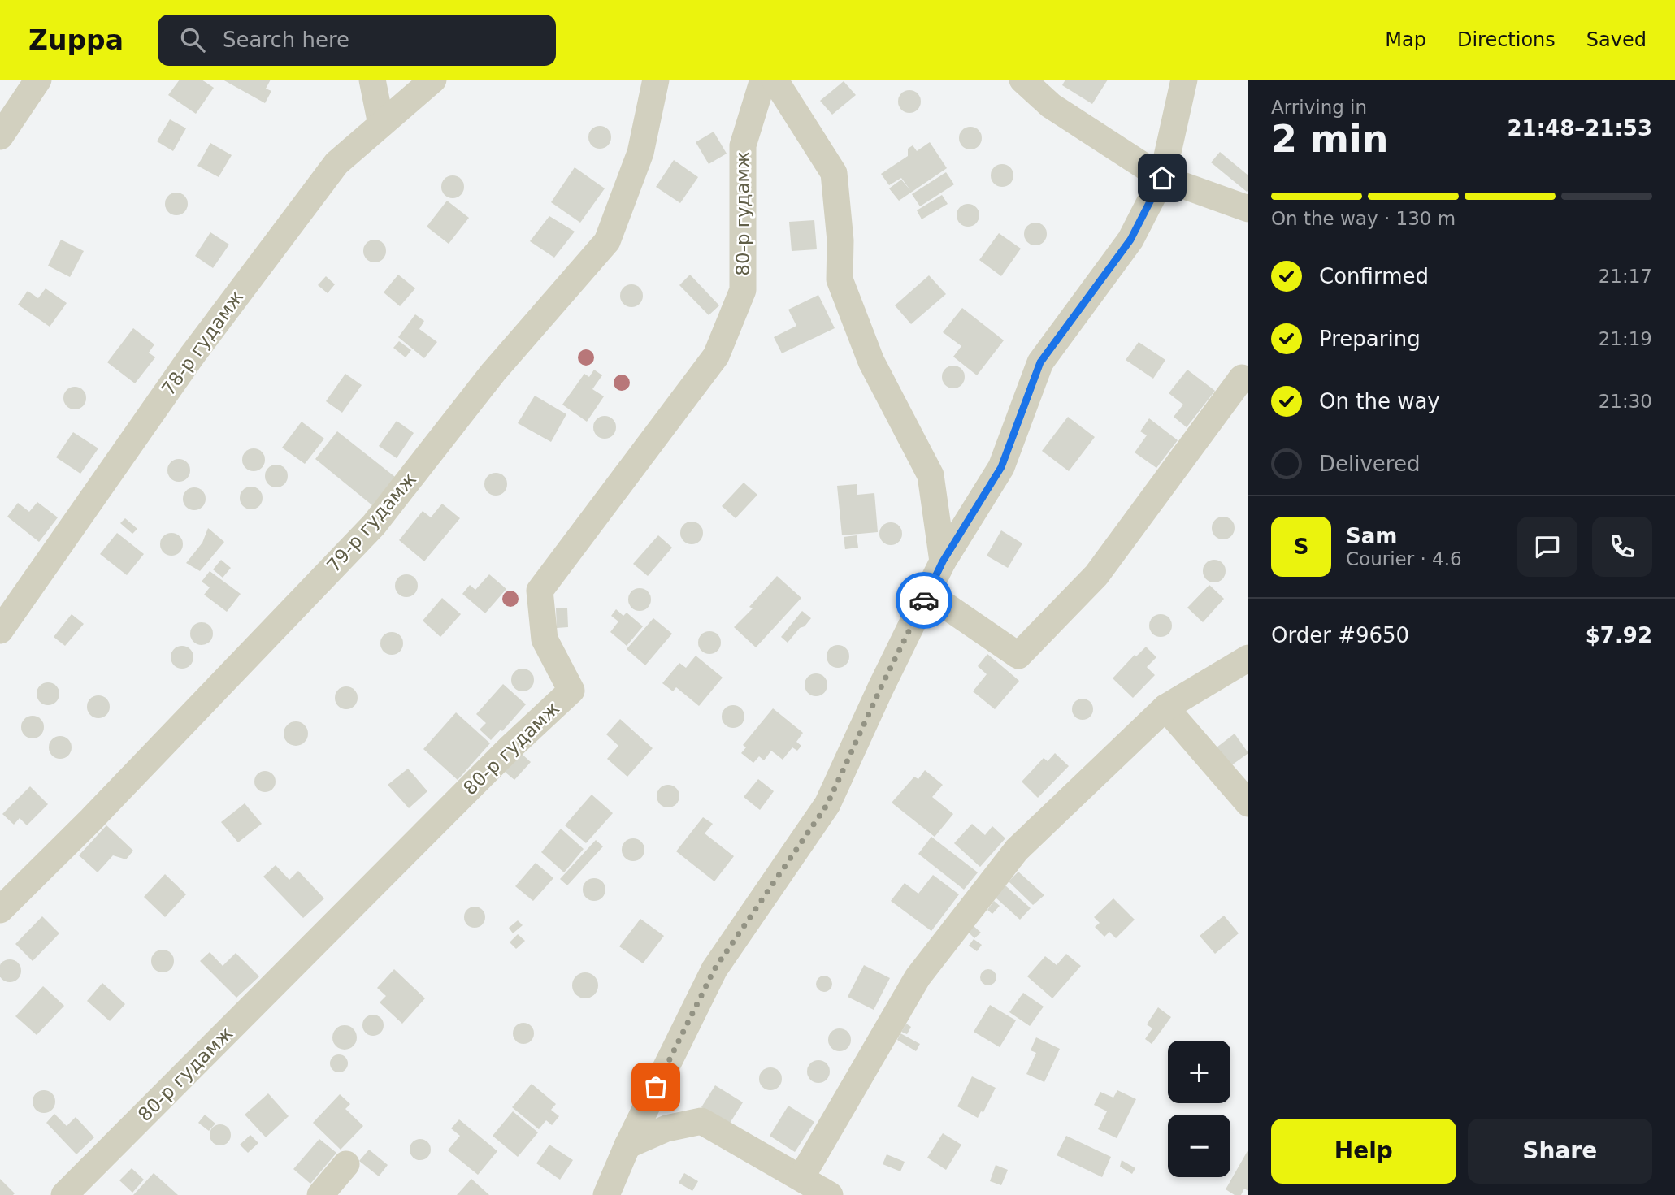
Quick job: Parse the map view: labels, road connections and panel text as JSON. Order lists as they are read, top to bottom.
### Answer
{
  "streets": {
    "street": ["80-р гудамж", "78-р гудамж", "79-р гудамж"]
  },
  "page": {
    "header": "Zuppa",
    "search": "Search here",
    "nav": ["Map", "Directions", "Saved"],
    "heading": ["2 min", "Arriving in", "21:48–21:53"],
    "panel": [
      "Sam",
      "Courier · 4.6",
      "Order #9650",
      "$7.92"
    ],
    "bar": "On the way · 130 m",
    "list": [
      ["Confirmed", "21:17"],
      ["Preparing", "21:19"],
      ["On the way", "21:30"],
      "Delivered"
    ],
    "round": "S",
    "map_buttons": ["+", "−"],
    "buttons": ["Help", "Share"]
  }
}
